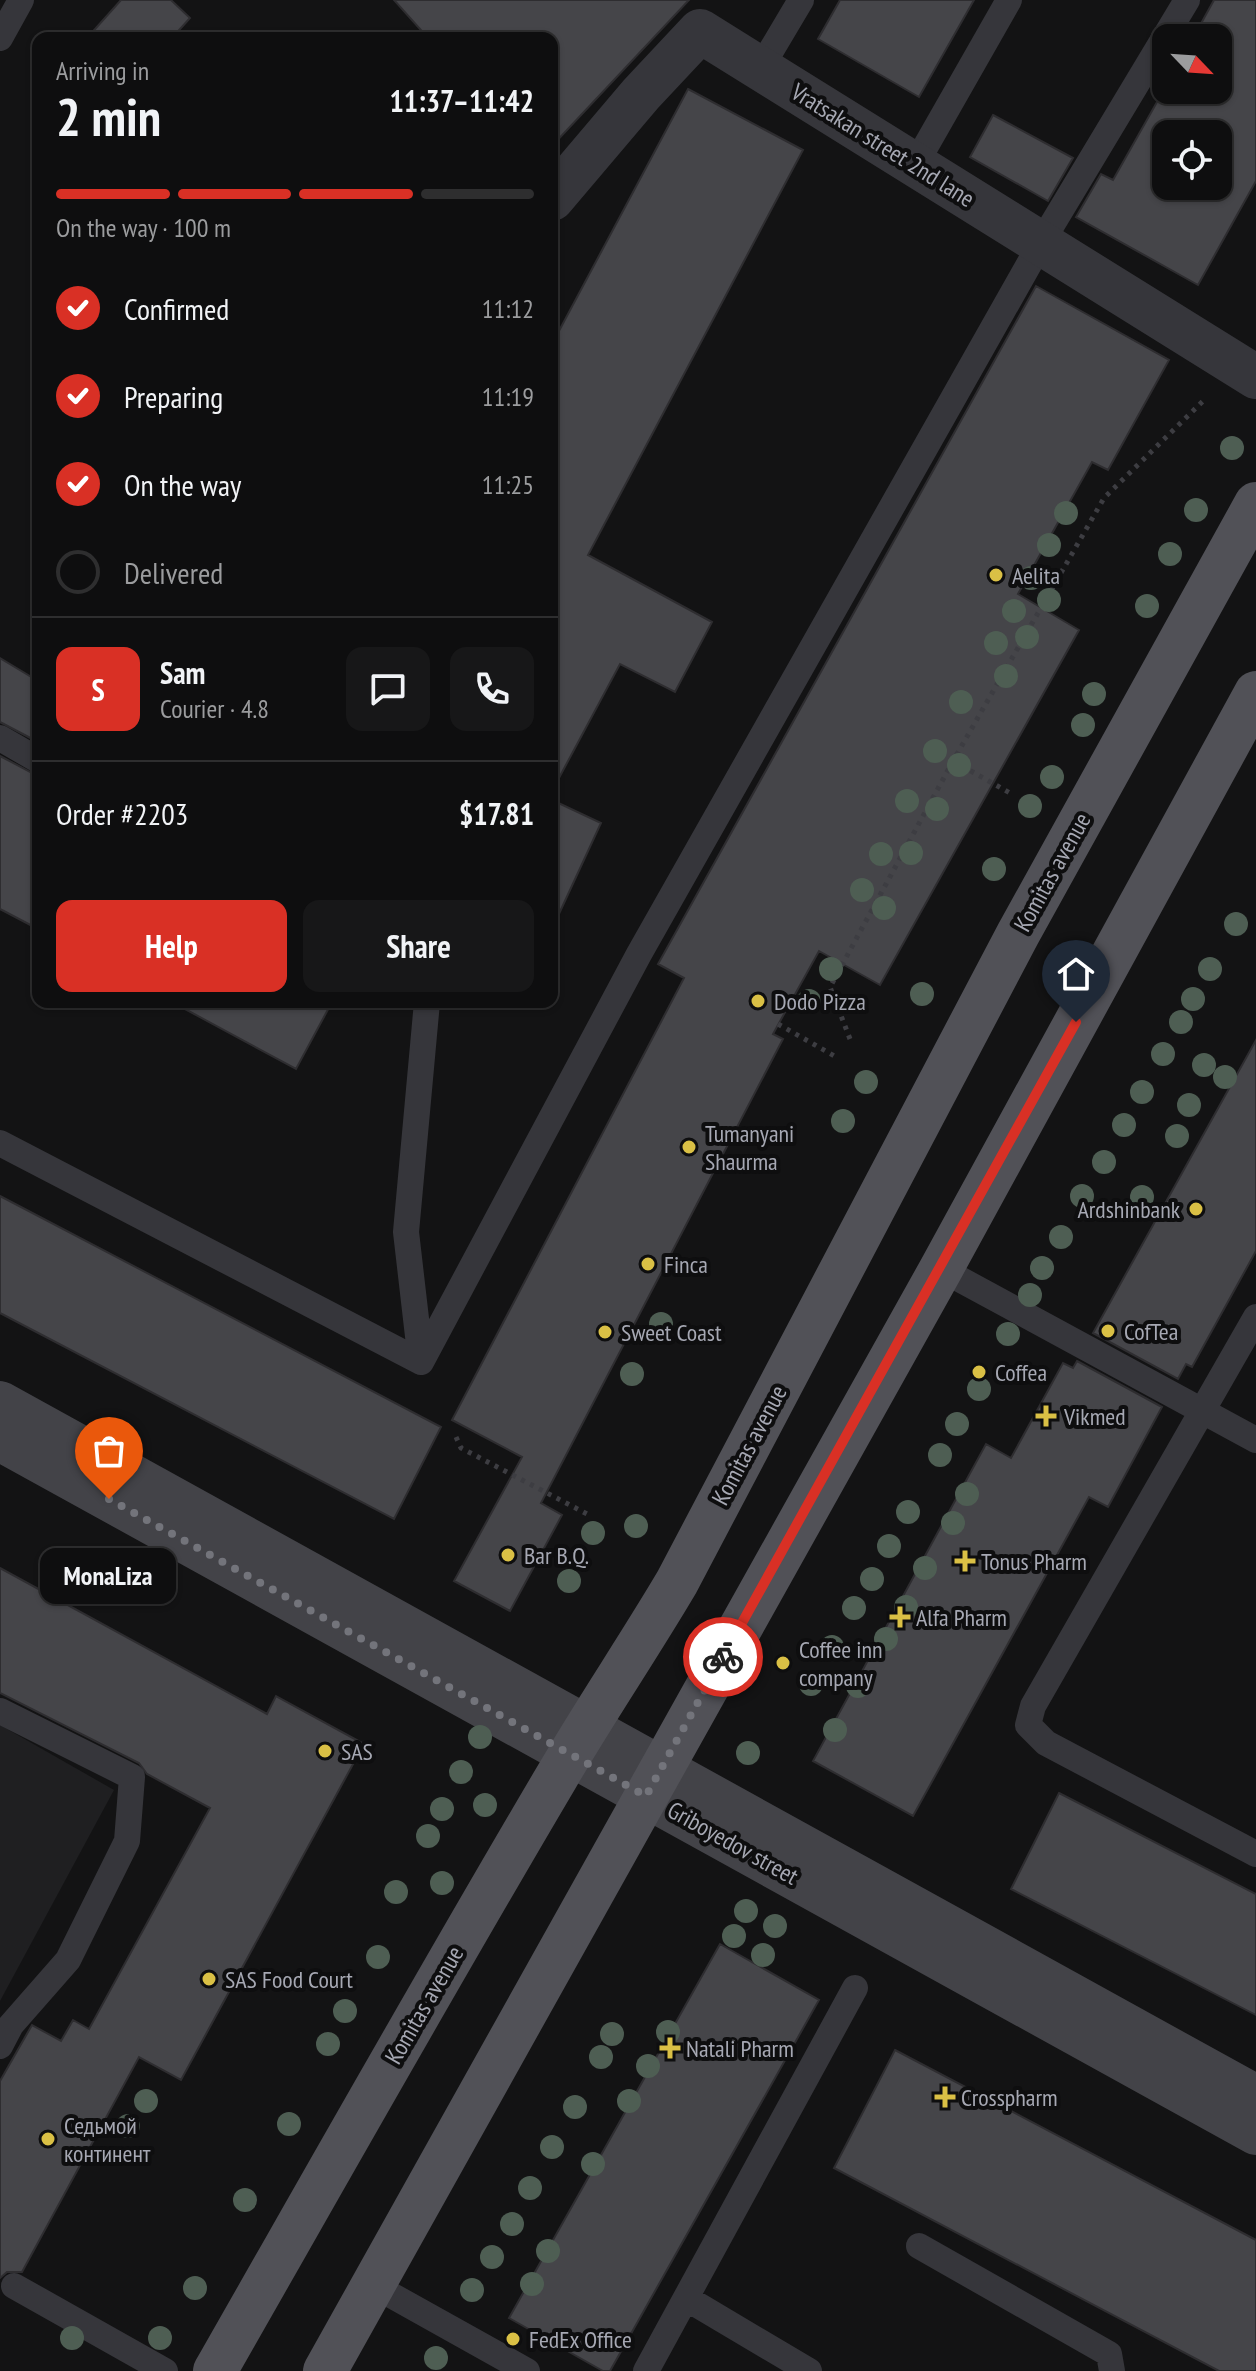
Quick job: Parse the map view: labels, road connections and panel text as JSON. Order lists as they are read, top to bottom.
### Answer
{
  "streets": {
    "main road": ["Komitas avenue"],
    "street": ["Vratsakan street 2nd lane", "Griboyedov street"]
  },
  "crossings": [
    ["Komitas avenue", "Griboyedov street"]
  ],
  "places": {
    "other": [
      "Aelita",
      "Dodo Pizza",
      "Tumanyani Shaurma",
      "Ardshinbank",
      "Finca",
      "CofTea",
      "Sweet Coast",
      "Coffea",
      "MonaLiza",
      "Bar B.Q.",
      "Coffee inn company",
      "SAS",
      "SAS Food Court",
      "Седьмой континент",
      "FedEx Office"
    ],
    "health": [
      "Vikmed",
      "Tonus Pharm",
      "Alfa Pharm",
      "Natali Pharm",
      "Crosspharm"
    ]
  },
  "north": "bottom right",
  "page": {
    "heading": ["2 min", "Arriving in", "11:37–11:42"],
    "panel": [
      "Sam",
      "Courier · 4.8",
      "Order #2203",
      "$17.81"
    ],
    "bar": "On the way · 100 m",
    "list": [
      ["Confirmed", "11:12"],
      ["Preparing", "11:19"],
      ["On the way", "11:25"],
      "Delivered"
    ],
    "round": "S",
    "buttons": ["Help", "Share"],
    "bubble": "MonaLiza"
  }
}
